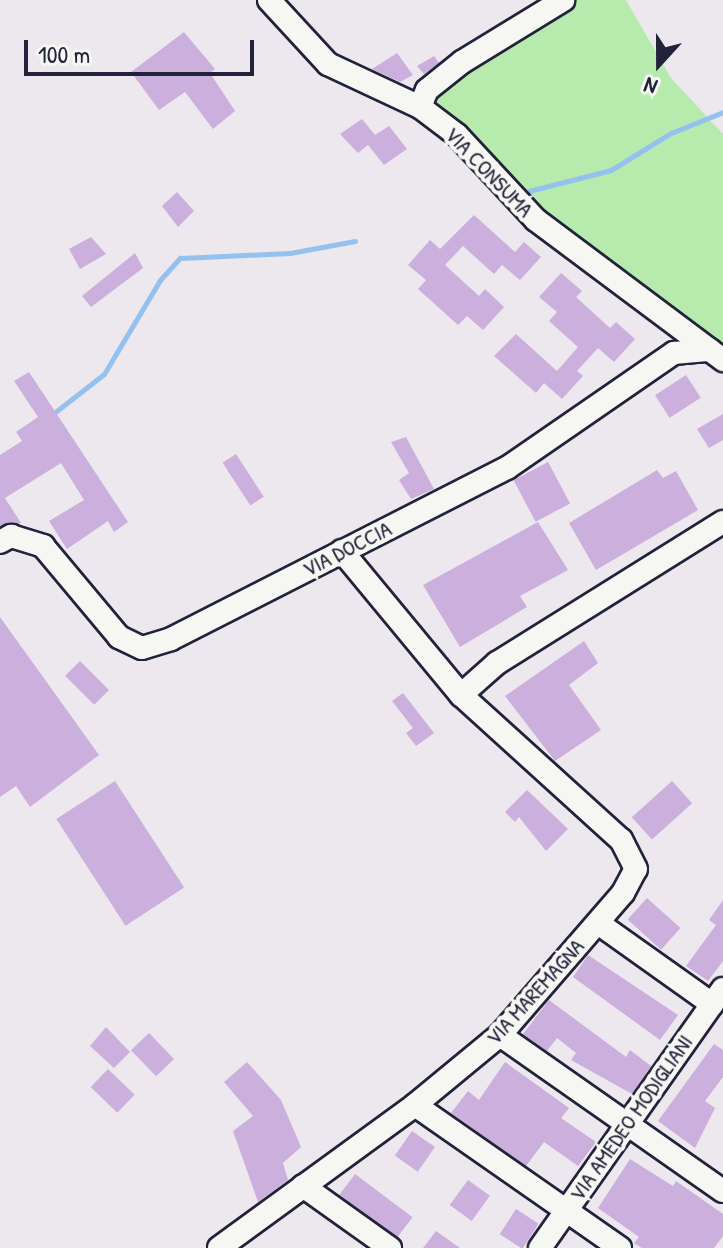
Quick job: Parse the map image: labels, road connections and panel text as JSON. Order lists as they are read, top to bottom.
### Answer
{
  "streets": {
    "street": [
      "VIA CONSUMA",
      "VIA DOCCIA",
      "VIA MAREMAGNA",
      "VIA AMEDEO MODIGLIANI"
    ]
  },
  "crossings": [
    ["VIA CONSUMA", "VIA DOCCIA"],
    ["VIA DOCCIA", "VIA MAREMAGNA"]
  ],
  "scale_bar": "100 m",
  "north": "bottom"
}
